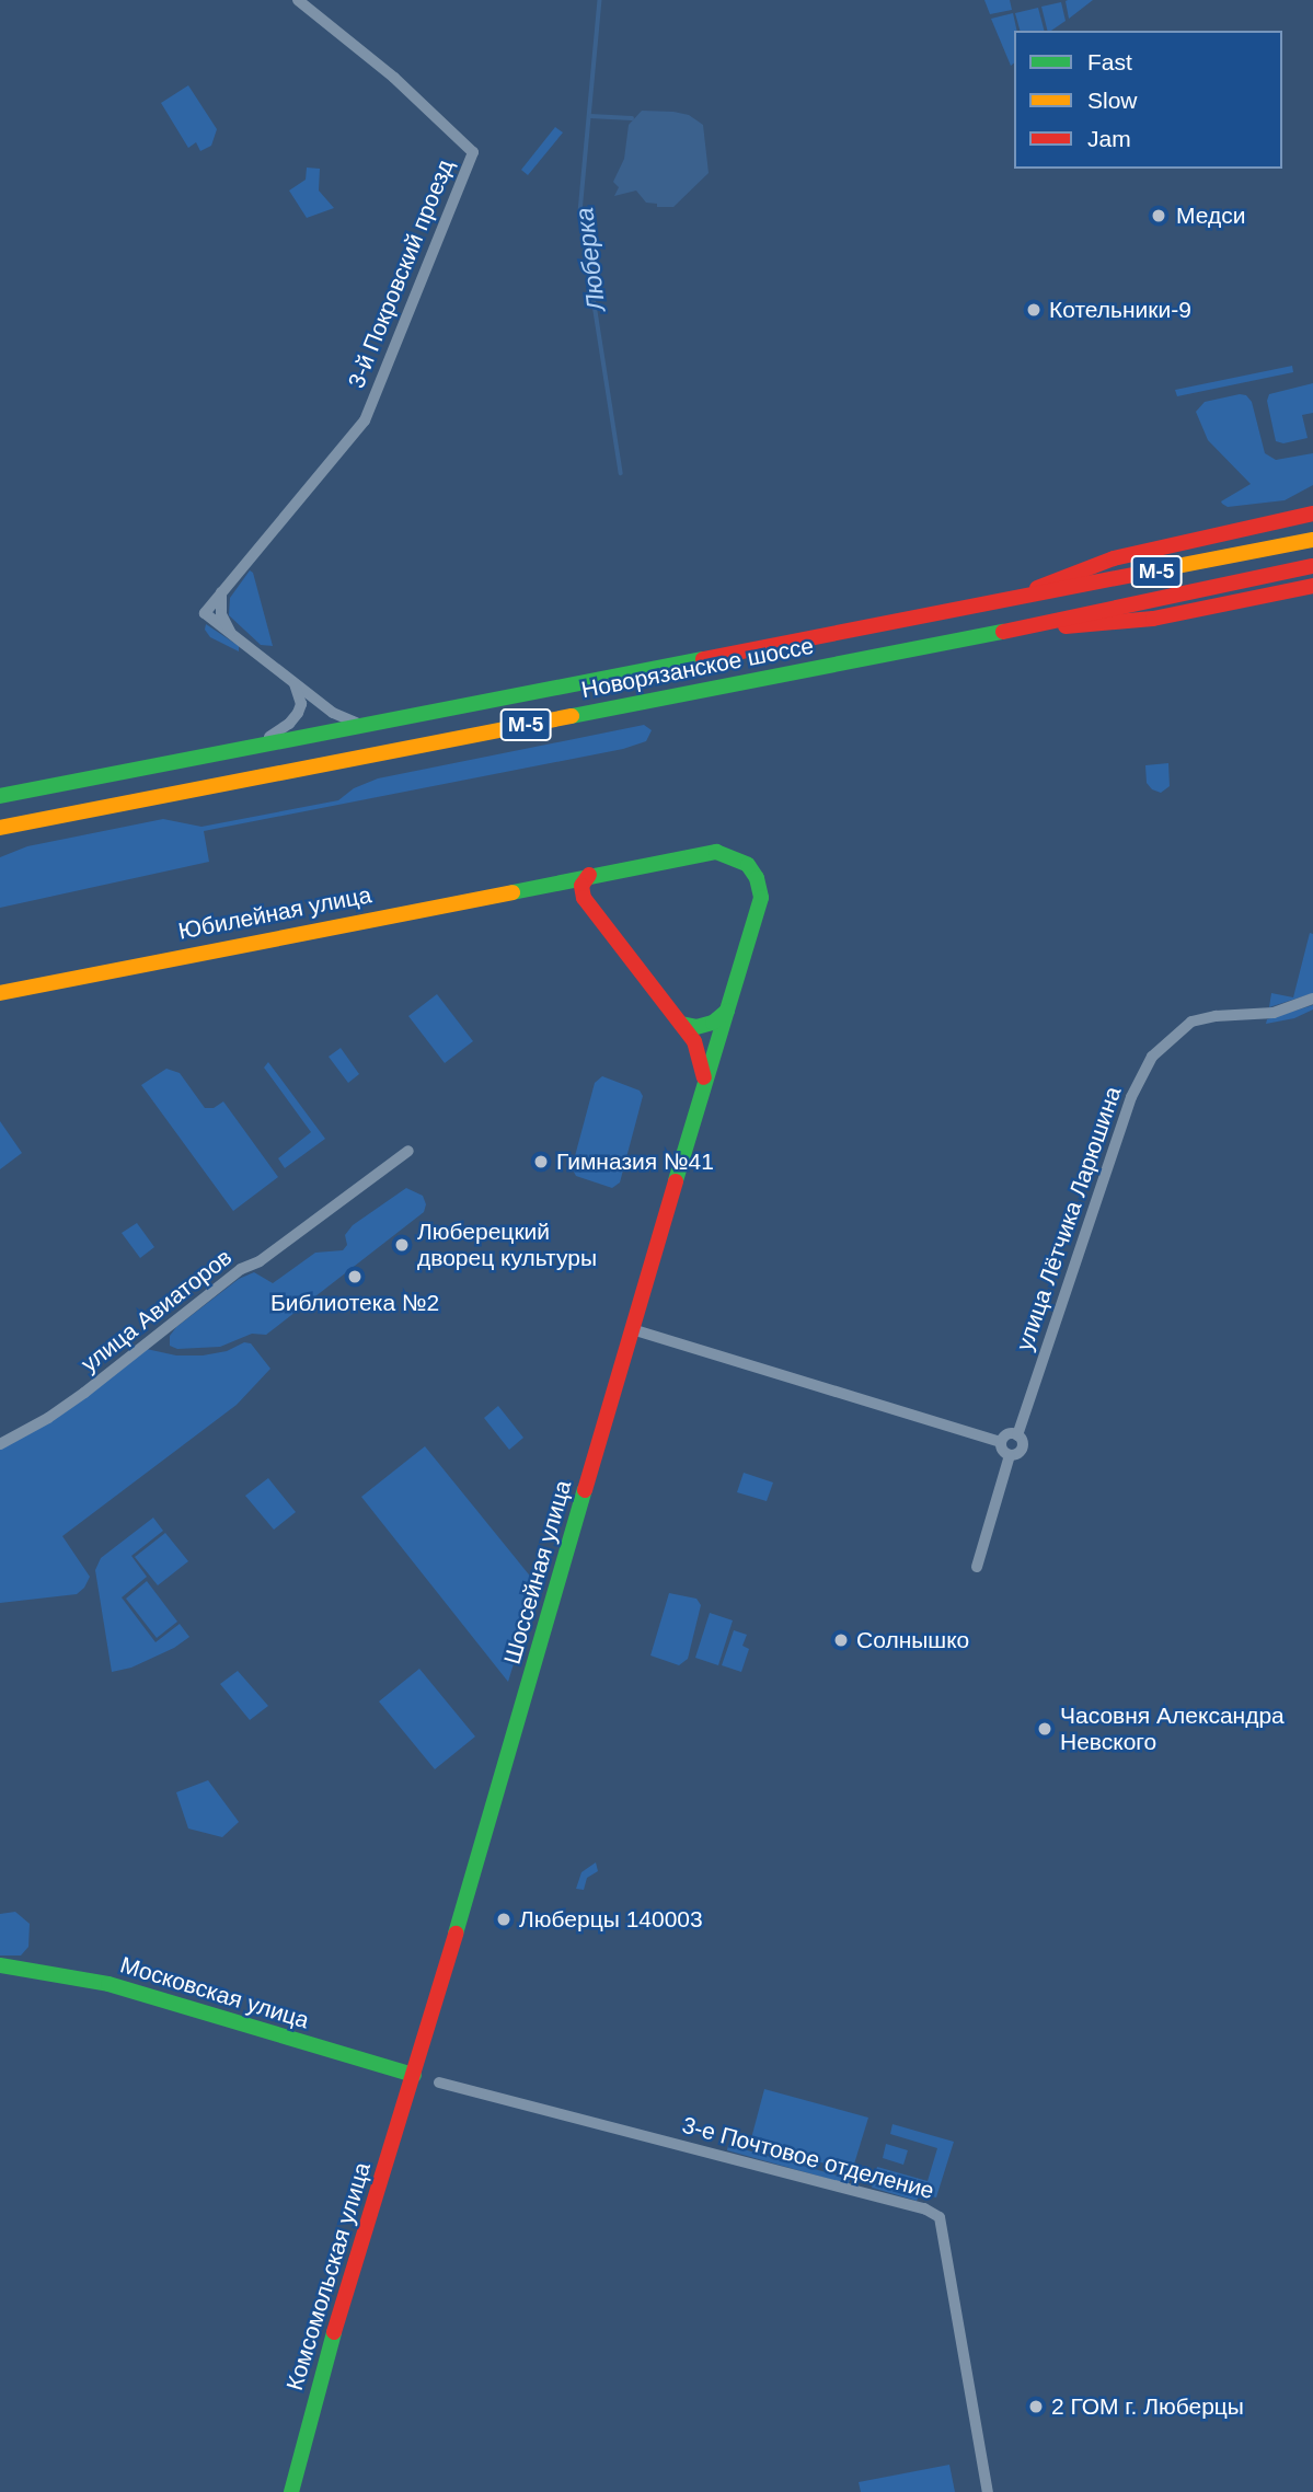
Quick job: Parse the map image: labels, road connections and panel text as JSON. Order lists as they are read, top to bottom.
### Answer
{
  "streets": {
    "main road": [
      "М-5",
      "Новорязанское шоссе",
      "Юбилейная улица",
      "Шоссейная улица",
      "Московская улица",
      "Комсомольская улица"
    ],
    "street": [
      "3-й Покровский проезд",
      "улица Лётчика Ларюшина",
      "улица Авиаторов",
      "3-е Почтовое отделение"
    ]
  },
  "crossings": [
    ["3-й Покровский проезд", "Новорязанское шоссе"],
    ["Юбилейная улица", "Шоссейная улица"],
    ["Шоссейная улица", "Московская улица"],
    ["Шоссейная улица", "Комсомольская улица"],
    ["Московская улица", "Комсомольская улица"]
  ],
  "water": ["Люберка"],
  "places": [
    "Медси",
    "Котельники-9",
    "Гимназия №41",
    "Люберецкий дворец культуры",
    "Библиотека №2",
    "Солнышко",
    "Часовня Александра Невского",
    "Люберцы 140003",
    "2 ГОМ г. Люберцы"
  ],
  "legend": ["Fast", "Slow", "Jam"]
}
